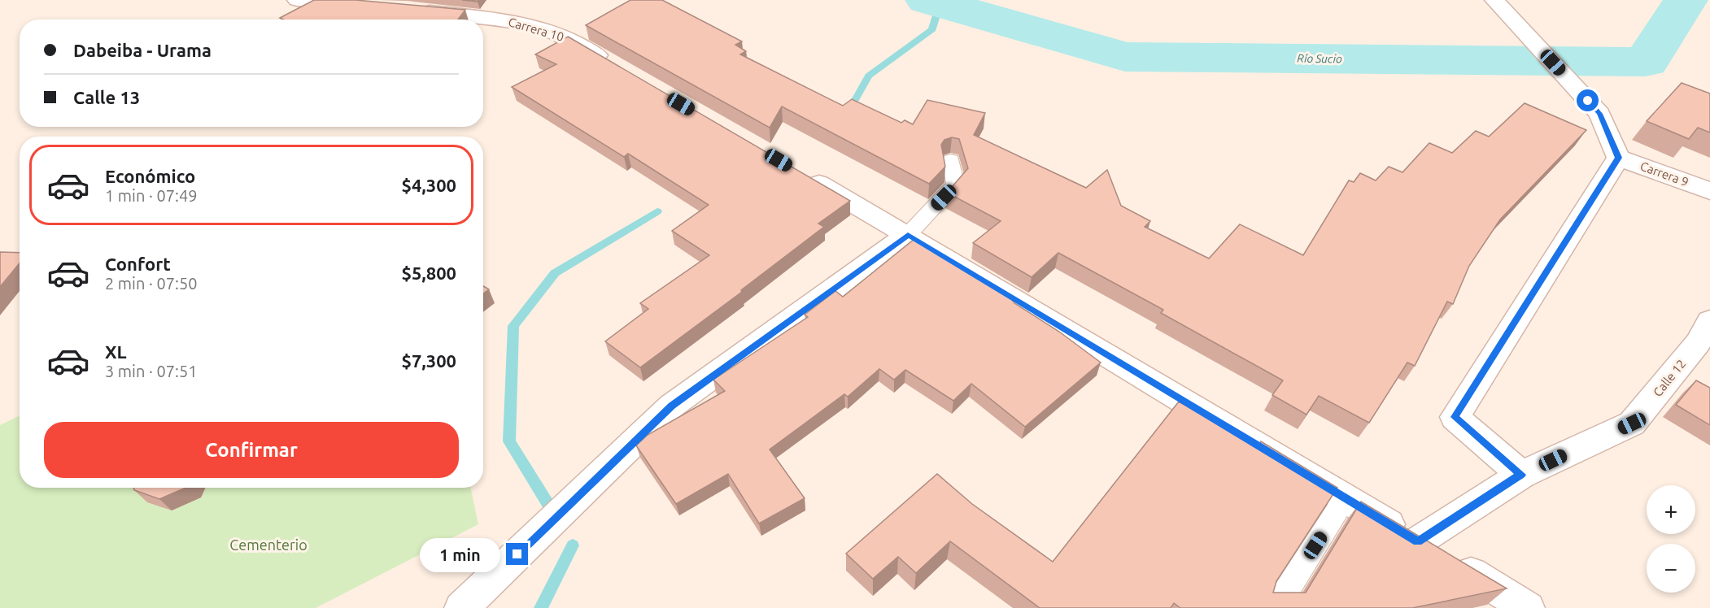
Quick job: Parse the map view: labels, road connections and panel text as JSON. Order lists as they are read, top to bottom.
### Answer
{
  "streets": {
    "street": ["Carrera 10", "Carrera 9", "Calle 12"]
  },
  "water": ["Río Sucio"],
  "parks": ["Cementerio"],
  "page": {
    "banner": ["Dabeiba - Urama", "Calle 13"],
    "list": [
      {
        "name": "Económico",
        "note": "1 min · 07:49",
        "value": "$4,300"
      },
      {
        "name": "Confort",
        "note": "2 min · 07:50",
        "value": "$5,800"
      },
      {
        "name": "XL",
        "note": "3 min · 07:51",
        "value": "$7,300"
      }
    ],
    "buttons": "Confirmar",
    "map_buttons": ["+", "−"],
    "bubble": "1 min"
  }
}
